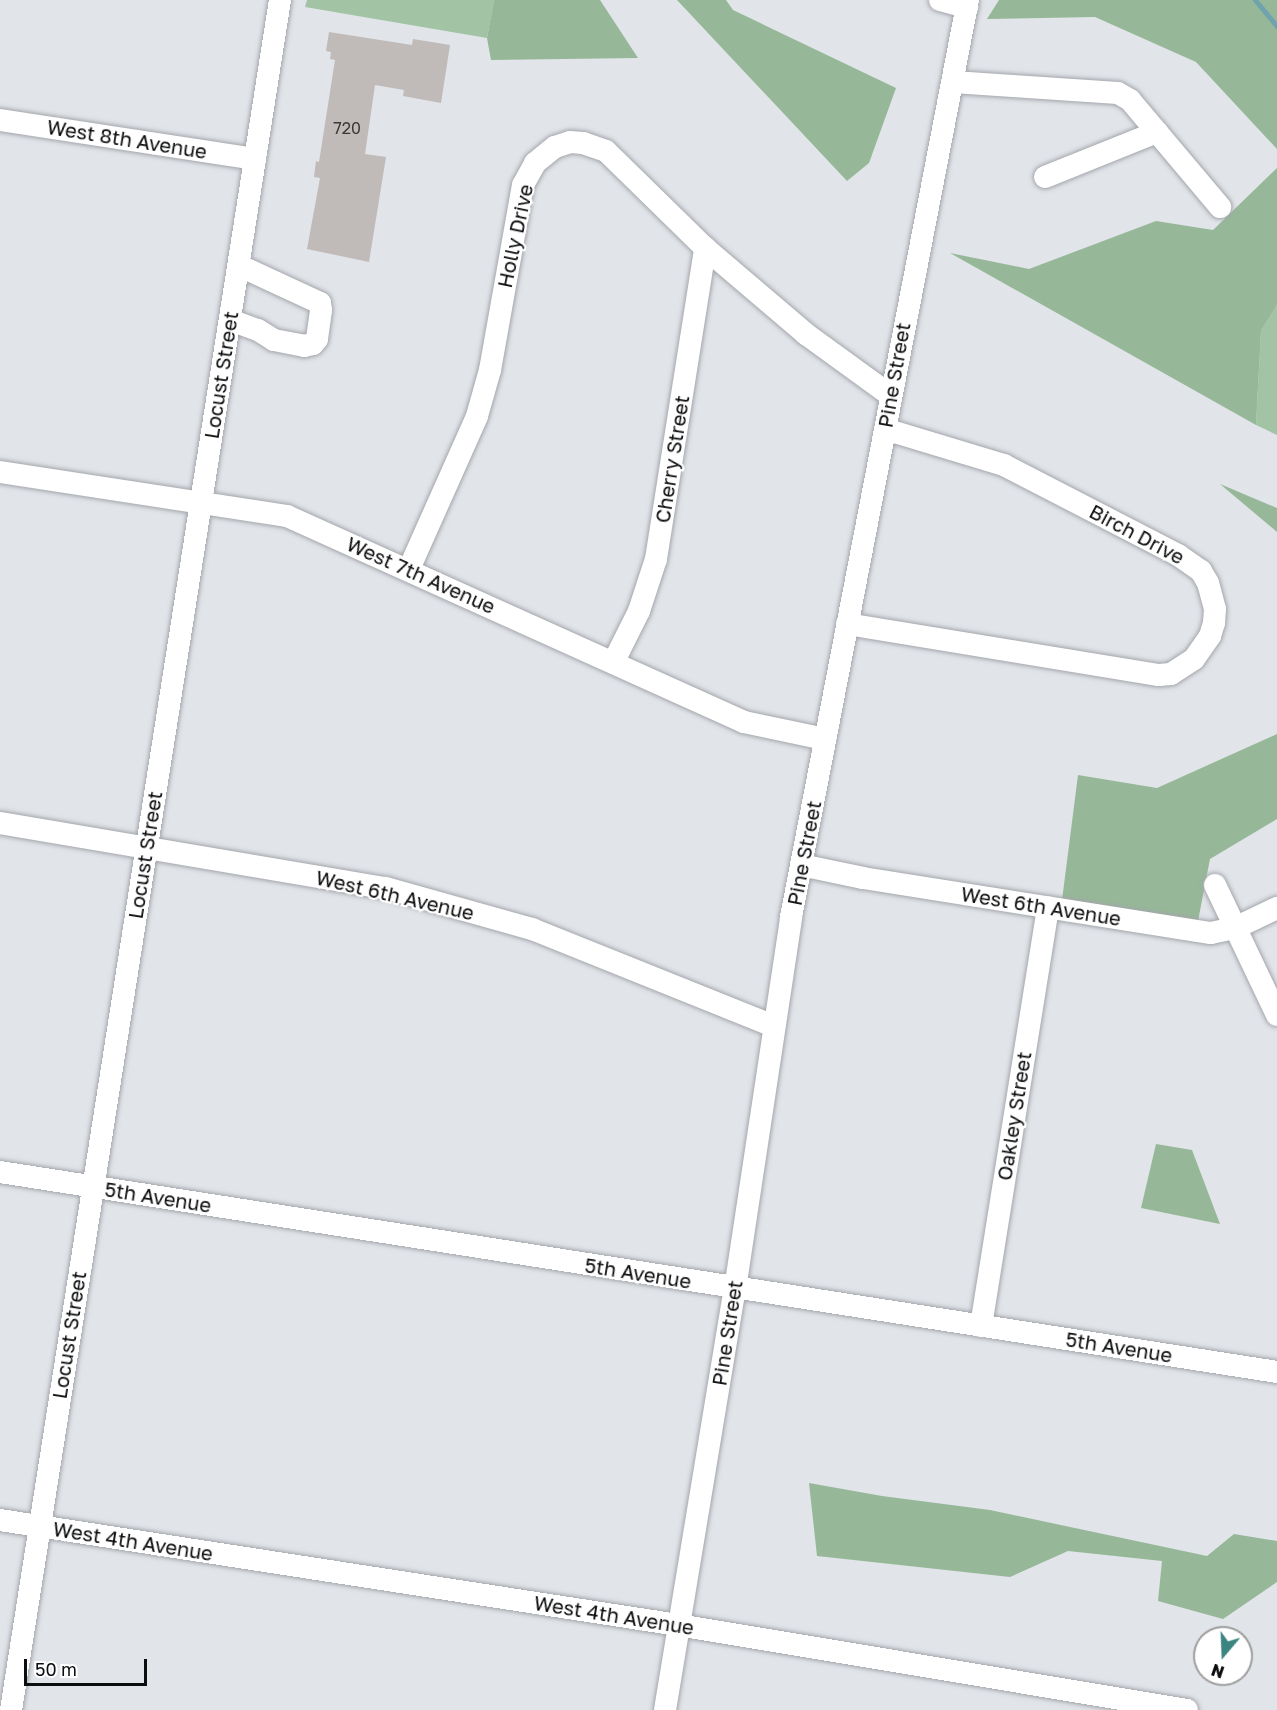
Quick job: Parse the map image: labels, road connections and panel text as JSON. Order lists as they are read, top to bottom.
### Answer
{
  "streets": {
    "street": [
      "West 8th Avenue",
      "Holly Drive",
      "Locust Street",
      "Pine Street",
      "Cherry Street",
      "Birch Drive",
      "West 7th Avenue",
      "West 6th Avenue",
      "Oakley Street",
      "5th Avenue",
      "West 4th Avenue"
    ]
  },
  "crossings": [
    ["West 8th Avenue", "Locust Street"],
    ["Holly Drive", "Pine Street"],
    ["Holly Drive", "Cherry Street"],
    ["Holly Drive", "West 7th Avenue"],
    ["Locust Street", "West 7th Avenue"],
    ["Locust Street", "West 6th Avenue"],
    ["Locust Street", "5th Avenue"],
    ["Locust Street", "West 4th Avenue"],
    ["Pine Street", "Birch Drive"],
    ["Pine Street", "West 7th Avenue"],
    ["Pine Street", "West 6th Avenue"],
    ["Pine Street", "5th Avenue"],
    ["Pine Street", "West 4th Avenue"],
    ["Cherry Street", "West 7th Avenue"],
    ["West 6th Avenue", "Oakley Street"],
    ["Oakley Street", "5th Avenue"]
  ],
  "house_numbers": ["720"],
  "scale_bar": "50 m",
  "north": "bottom"
}
